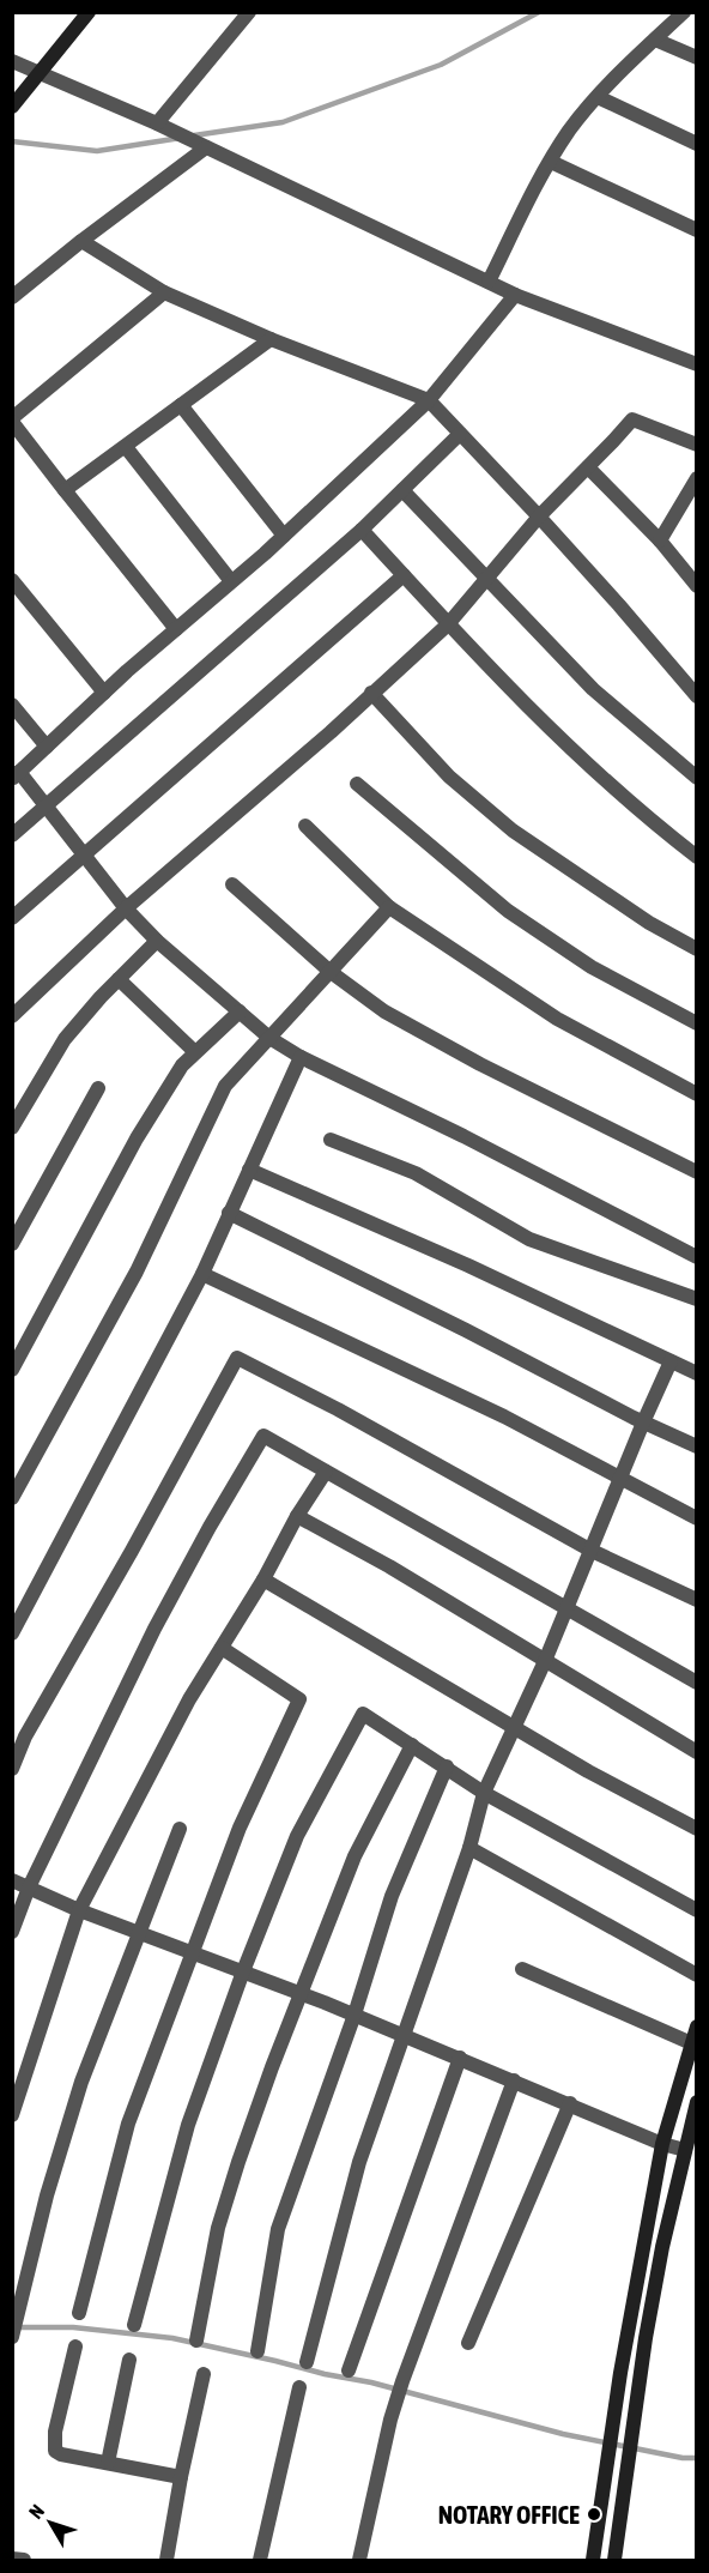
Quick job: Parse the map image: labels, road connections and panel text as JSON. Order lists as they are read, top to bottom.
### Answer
{
  "places": ["NOTARY OFFICE"],
  "north": "top left"
}
